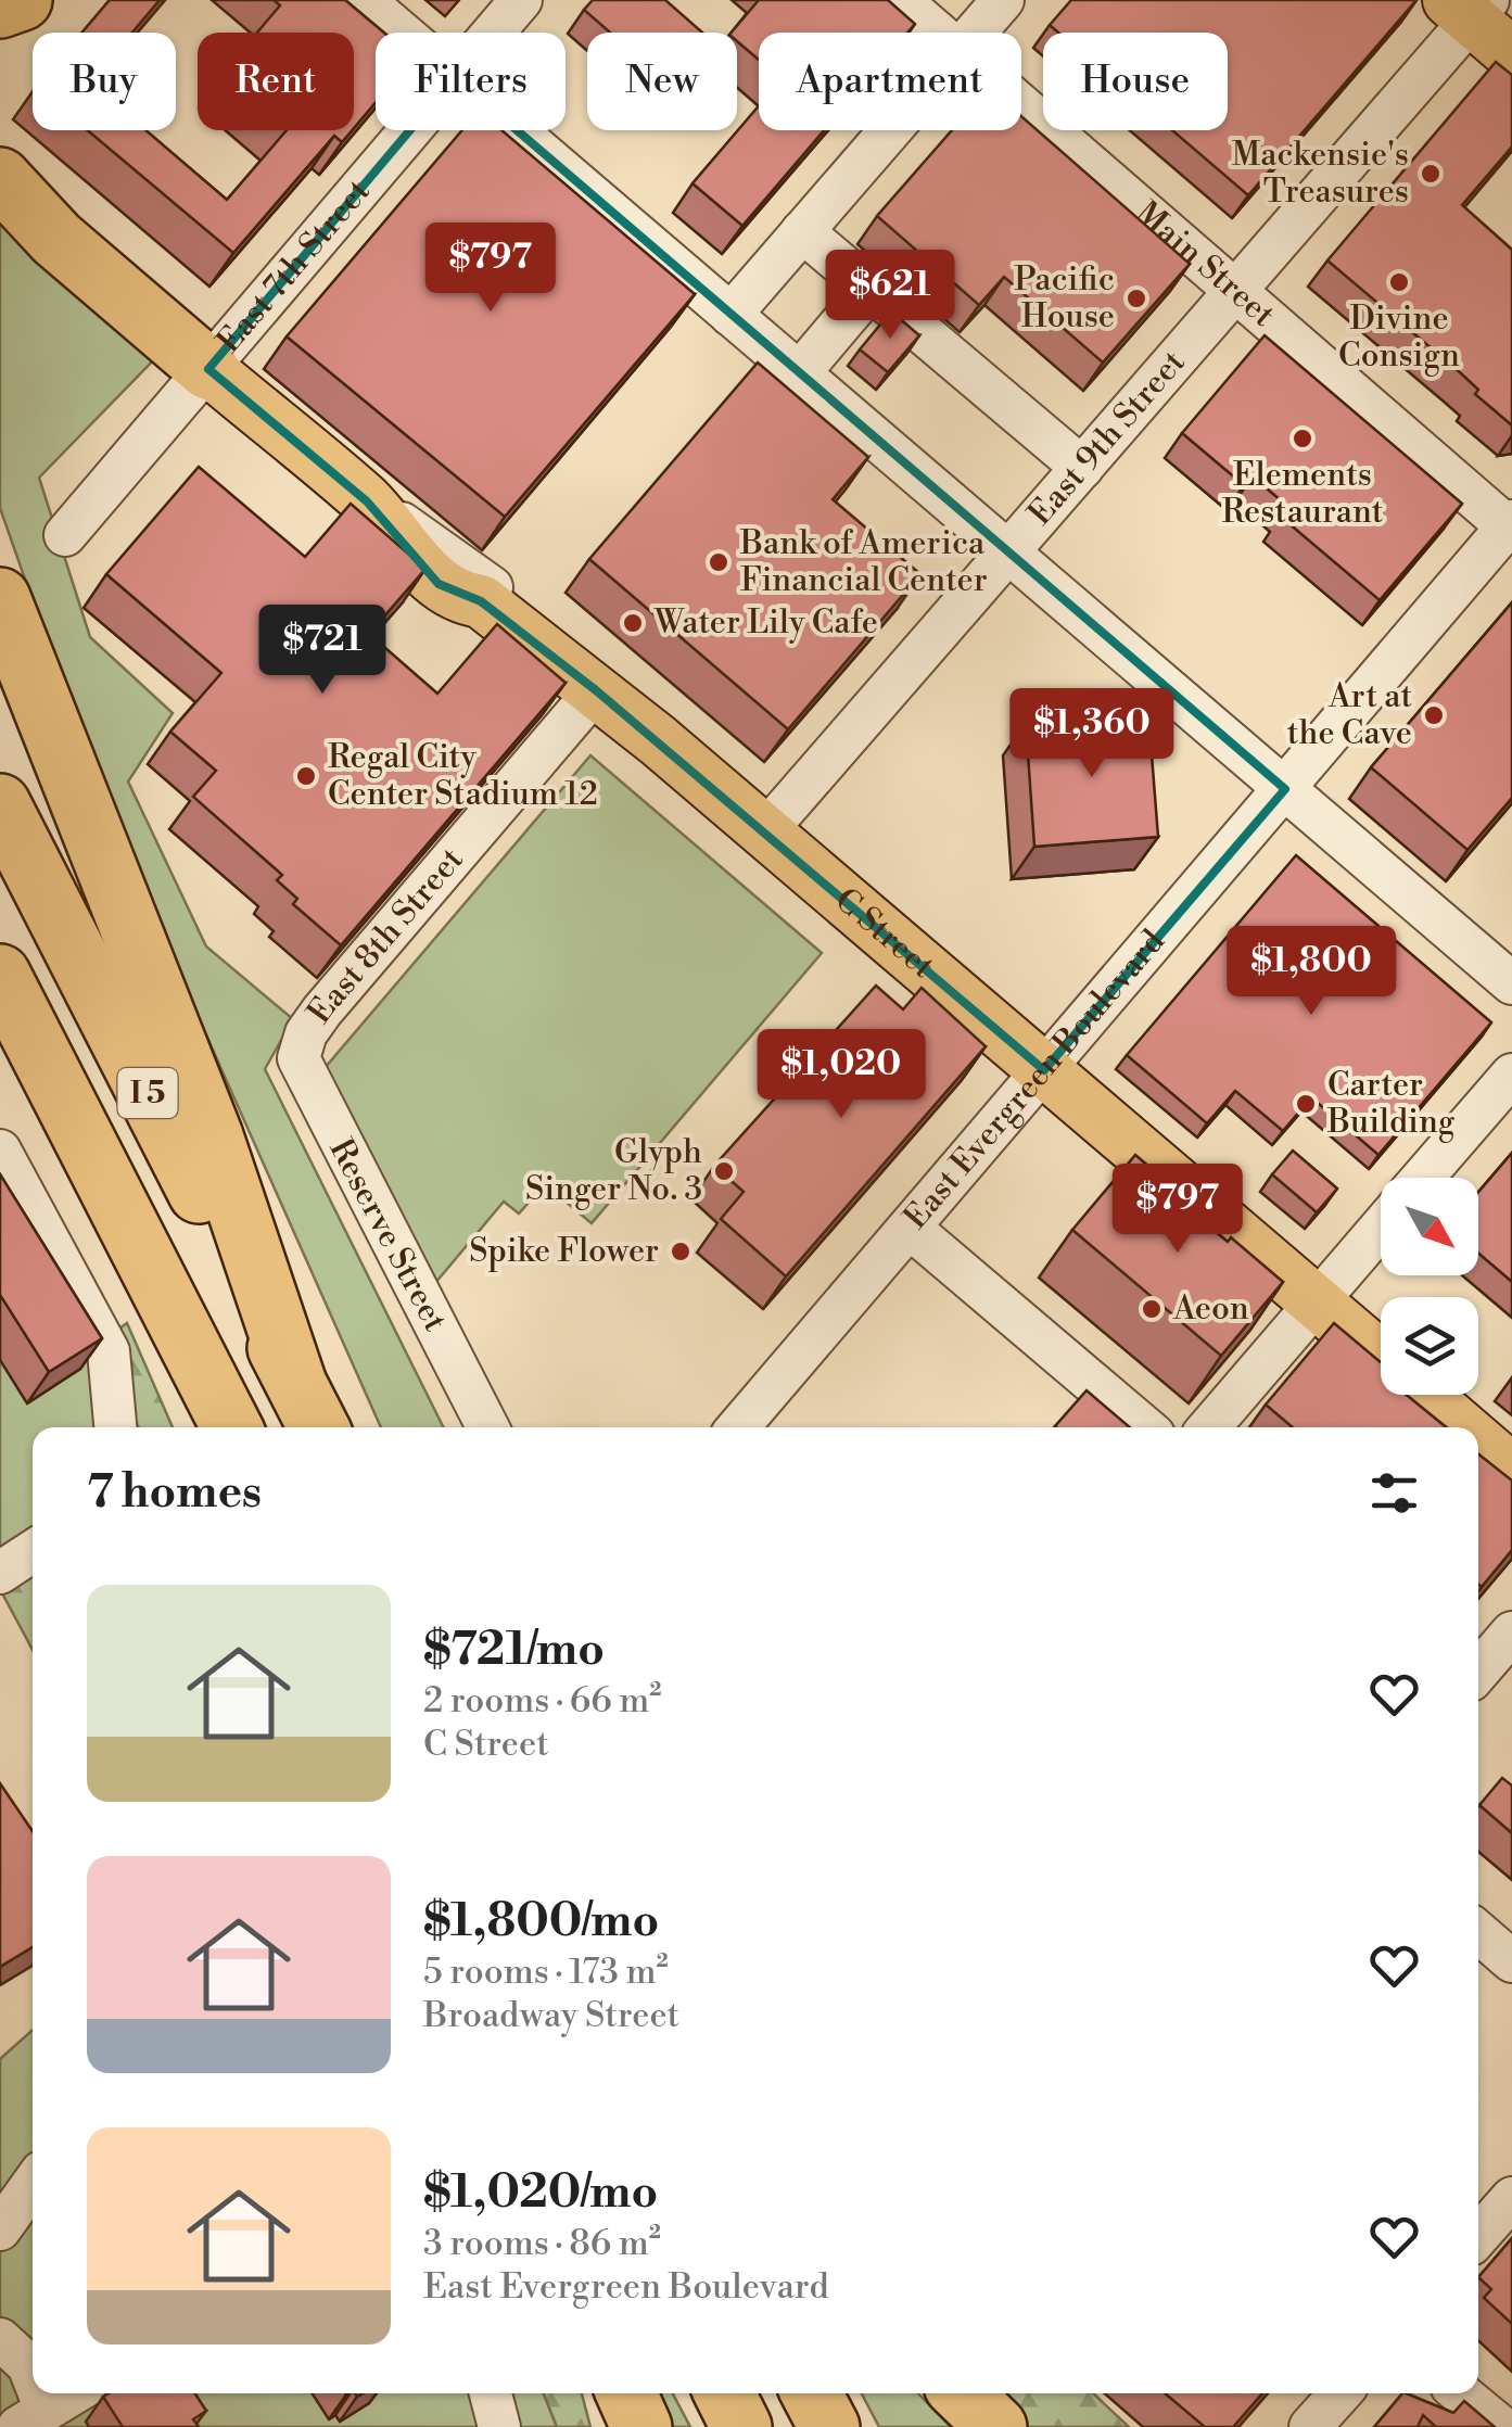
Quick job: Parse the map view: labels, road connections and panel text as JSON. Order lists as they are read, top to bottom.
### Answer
{
  "streets": {
    "highway": ["I 5"],
    "main road": ["C Street"],
    "street": [
      "Main Street",
      "East 7th Street",
      "East 9th Street",
      "East 8th Street",
      "East Evergreen Boulevard",
      "Reserve Street"
    ]
  },
  "crossings": [
    ["Main Street", "East 9th Street"],
    ["Main Street", "East Evergreen Boulevard"],
    ["East 7th Street", "C Street"],
    ["East 9th Street", "C Street"],
    ["C Street", "East 8th Street"],
    ["C Street", "East Evergreen Boulevard"],
    ["East 8th Street", "Reserve Street"]
  ],
  "places": [
    "Mackensie's Treasures",
    "Divine Consign",
    "Pacific House",
    "Elements Restaurant",
    "Bank of America Financial Center",
    "Water Lily Cafe",
    "Art at the Cave",
    "Regal City Center Stadium 12",
    "Carter Building",
    "Glyph Singer No. 3",
    "Spike Flower",
    "Aeon"
  ],
  "north": "bottom right",
  "page": {
    "chip": [
      "Buy",
      "Rent",
      "Filters",
      "New",
      "Apartment",
      "House"
    ],
    "price": [
      "$797",
      "$621",
      "$721",
      "$1,360",
      "$1,800",
      "$1,020",
      "$797"
    ],
    "heading": "7 homes",
    "list": [
      {
        "name": "$721/mo",
        "note": "2 rooms · 66 m² · C Street"
      },
      {
        "name": "$1,800/mo",
        "note": "5 rooms · 173 m² · Broadway Street"
      },
      {
        "name": "$1,020/mo",
        "note": "3 rooms · 86 m² · East Evergreen Boulevard"
      }
    ]
  }
}
